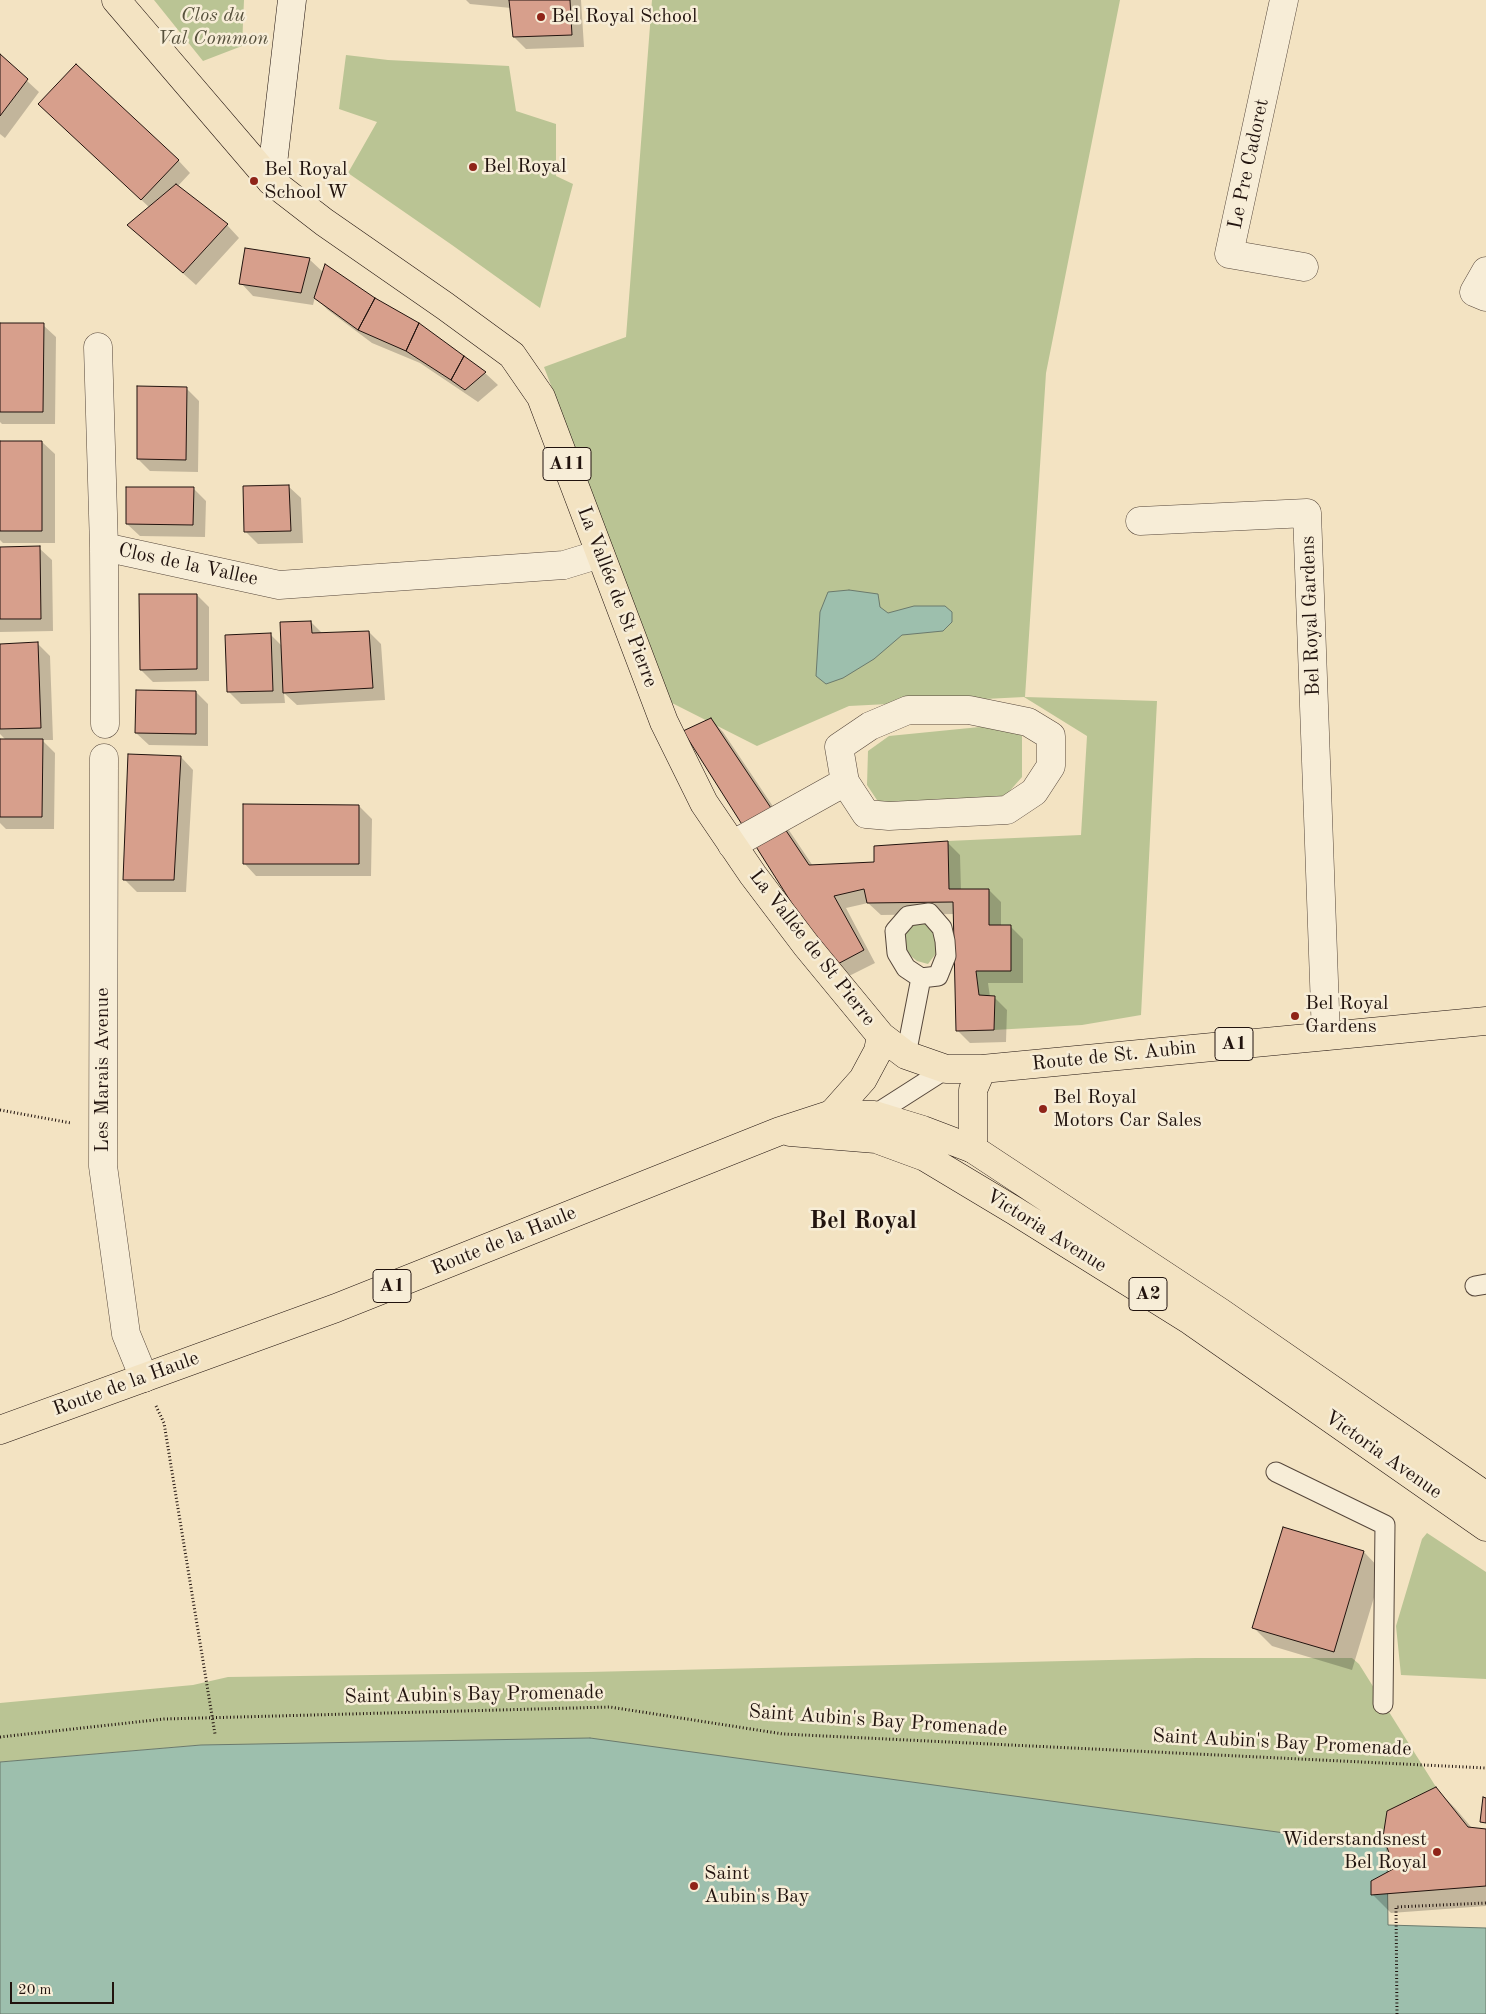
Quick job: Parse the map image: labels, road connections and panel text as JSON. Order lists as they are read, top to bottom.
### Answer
{
  "streets": {
    "main road": [
      "A11",
      "La Vallée de St Pierre",
      "A1",
      "Route de St. Aubin",
      "Victoria Avenue",
      "Route de la Haule",
      "A2"
    ],
    "street": [
      "Le Pre Cadoret",
      "Clos de la Vallee",
      "Bel Royal Gardens",
      "Les Marais Avenue"
    ],
    "path": ["Saint Aubin's Bay Promenade"]
  },
  "crossings": [
    ["Clos de la Vallee", "La Vallée de St Pierre"],
    ["La Vallée de St Pierre", "A1"],
    ["Bel Royal Gardens", "Route de St. Aubin"],
    ["A1", "Route de St. Aubin"],
    ["Les Marais Avenue", "Route de la Haule"],
    ["Victoria Avenue", "Route de la Haule"]
  ],
  "districts": ["Bel Royal"],
  "parks": ["Clos du Val Common"],
  "places": [
    "Bel Royal School",
    "Bel Royal",
    "Bel Royal School W",
    "Bel Royal Gardens",
    "Bel Royal Motors Car Sales",
    "Widerstandsnest Bel Royal",
    "Saint Aubin's Bay"
  ],
  "scale_bar": "20 m"
}
